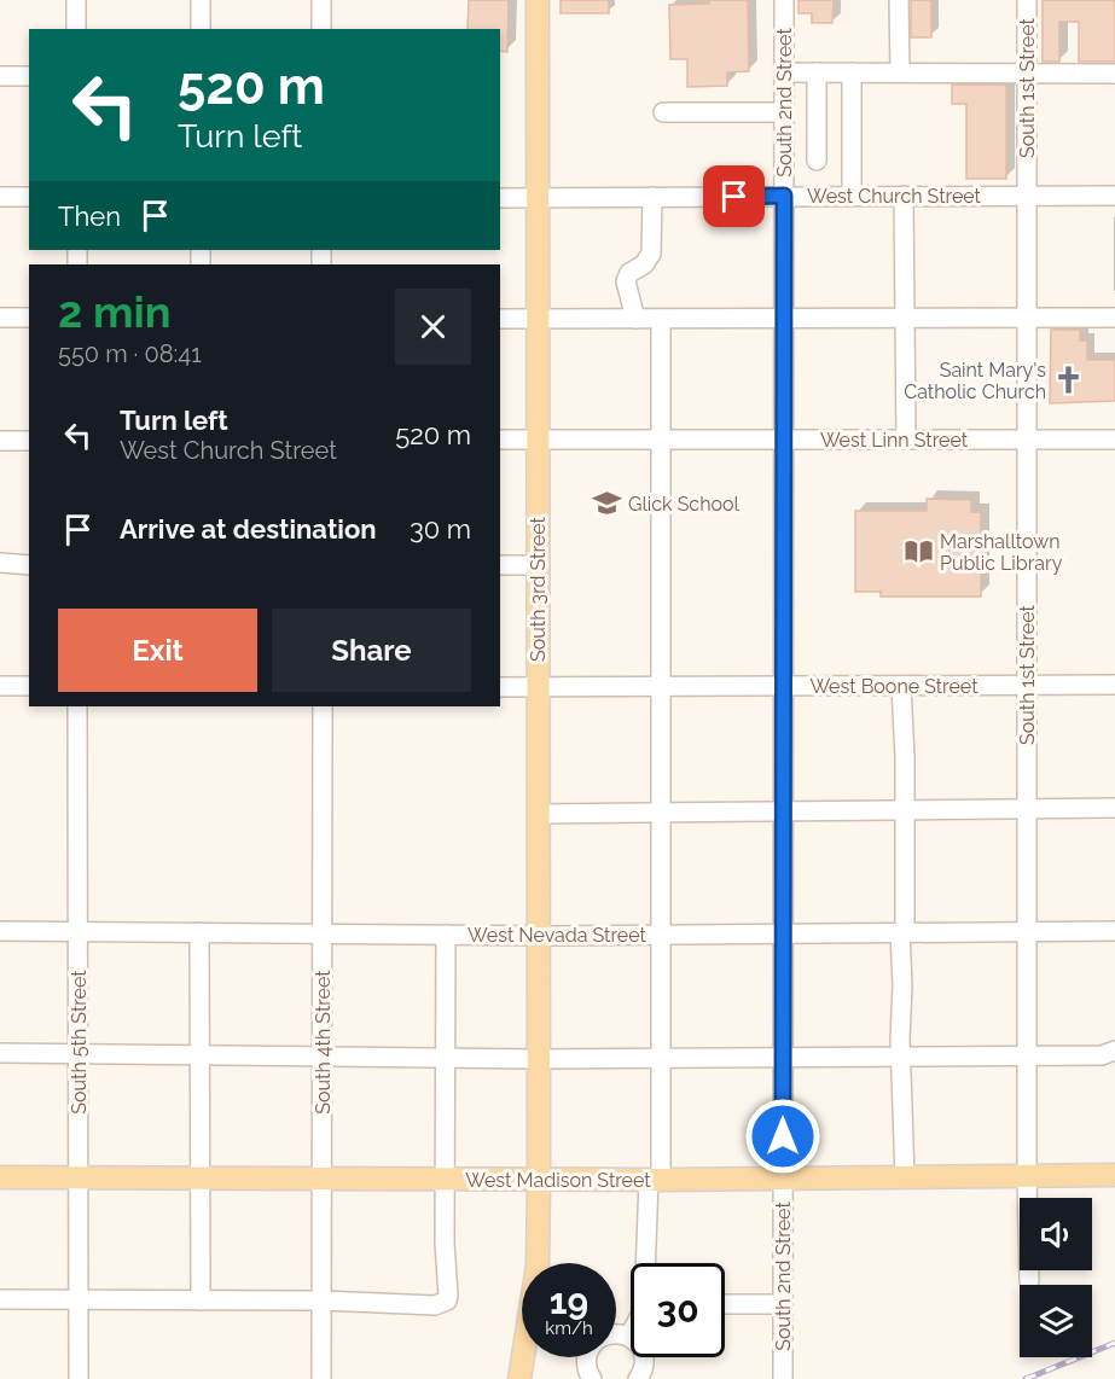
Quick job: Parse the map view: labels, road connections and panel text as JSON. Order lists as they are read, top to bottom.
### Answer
{
  "streets": {
    "main road": ["South 3rd Street", "West Madison Street"],
    "street": [
      "South 1st Street",
      "South 2nd Street",
      "West Church Street",
      "West Linn Street",
      "West Boone Street",
      "West Nevada Street",
      "South 5th Street",
      "South 4th Street"
    ]
  },
  "crossings": [
    ["South 1st Street", "West Church Street"],
    ["South 1st Street", "West Linn Street"],
    ["South 1st Street", "West Boone Street"],
    ["South 1st Street", "West Nevada Street"],
    ["South 1st Street", "West Madison Street"],
    ["South 2nd Street", "West Church Street"],
    ["South 2nd Street", "West Linn Street"],
    ["South 2nd Street", "West Boone Street"],
    ["South 2nd Street", "West Nevada Street"],
    ["South 2nd Street", "West Madison Street"],
    ["West Church Street", "South 3rd Street"],
    ["West Linn Street", "South 3rd Street"],
    ["South 3rd Street", "West Boone Street"],
    ["South 3rd Street", "West Nevada Street"],
    ["South 3rd Street", "West Madison Street"],
    ["West Nevada Street", "South 5th Street"],
    ["West Nevada Street", "South 4th Street"],
    ["South 5th Street", "West Madison Street"],
    ["South 4th Street", "West Madison Street"]
  ],
  "places": {
    "church": ["Saint Mary's Catholic Church"],
    "school or university": ["Glick School"],
    "library": ["Marshalltown Public Library"]
  },
  "page": {
    "turn": ["520 m", "Turn left"],
    "then": "Then",
    "heading": ["2 min", "550 m · 08:41"],
    "list": [
      {
        "name": "Turn left",
        "note": "West Church Street",
        "value": "520 m"
      },
      {
        "name": "Arrive at destination",
        "value": "30 m"
      }
    ],
    "buttons": ["Exit", "Share"],
    "speed": "19 km/h",
    "limit": "30"
  }
}
